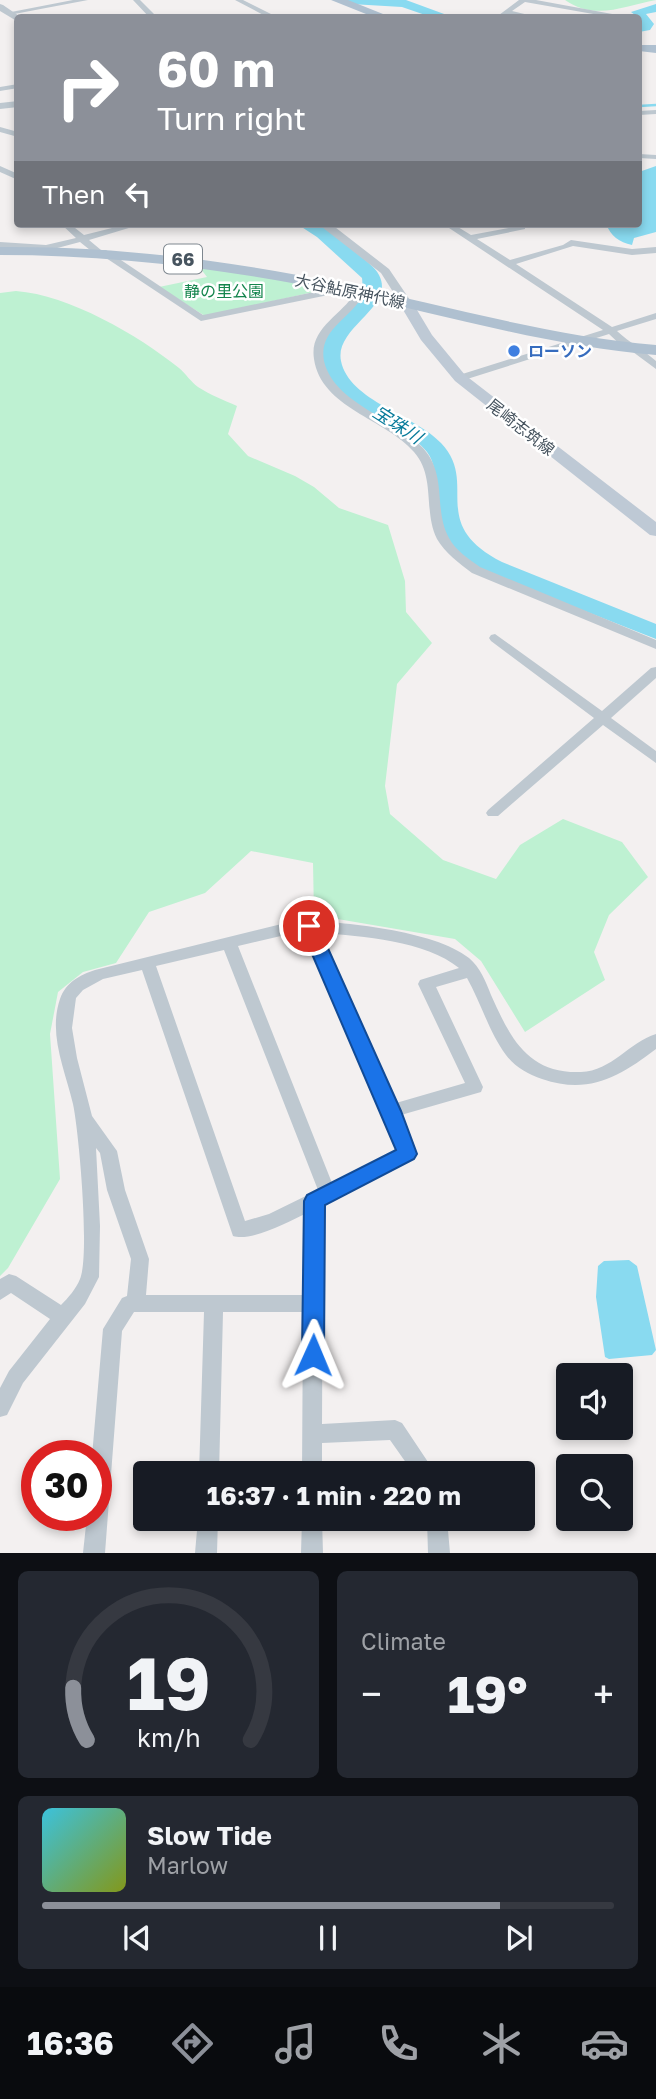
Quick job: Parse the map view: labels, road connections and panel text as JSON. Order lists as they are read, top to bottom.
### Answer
{
  "streets": {
    "main road": ["66", "大谷鮎原神代線", "尾崎志筑線"]
  },
  "crossings": [
    ["大谷鮎原神代線", "尾崎志筑線"]
  ],
  "water": ["宝珠川"],
  "parks": ["静の里公園"],
  "places": ["ローソン"],
  "page": {
    "turn": ["60 m", "Turn right"],
    "then": "Then",
    "limit": "30",
    "trip": "16:37 · 1 min · 220 m",
    "tile": "Climate",
    "heat": ["−", "19°", "+"],
    "song": ["Slow Tide", "Marlow"],
    "tabs": "16:36",
    "gauge": ["19", "km/h"]
  }
}
